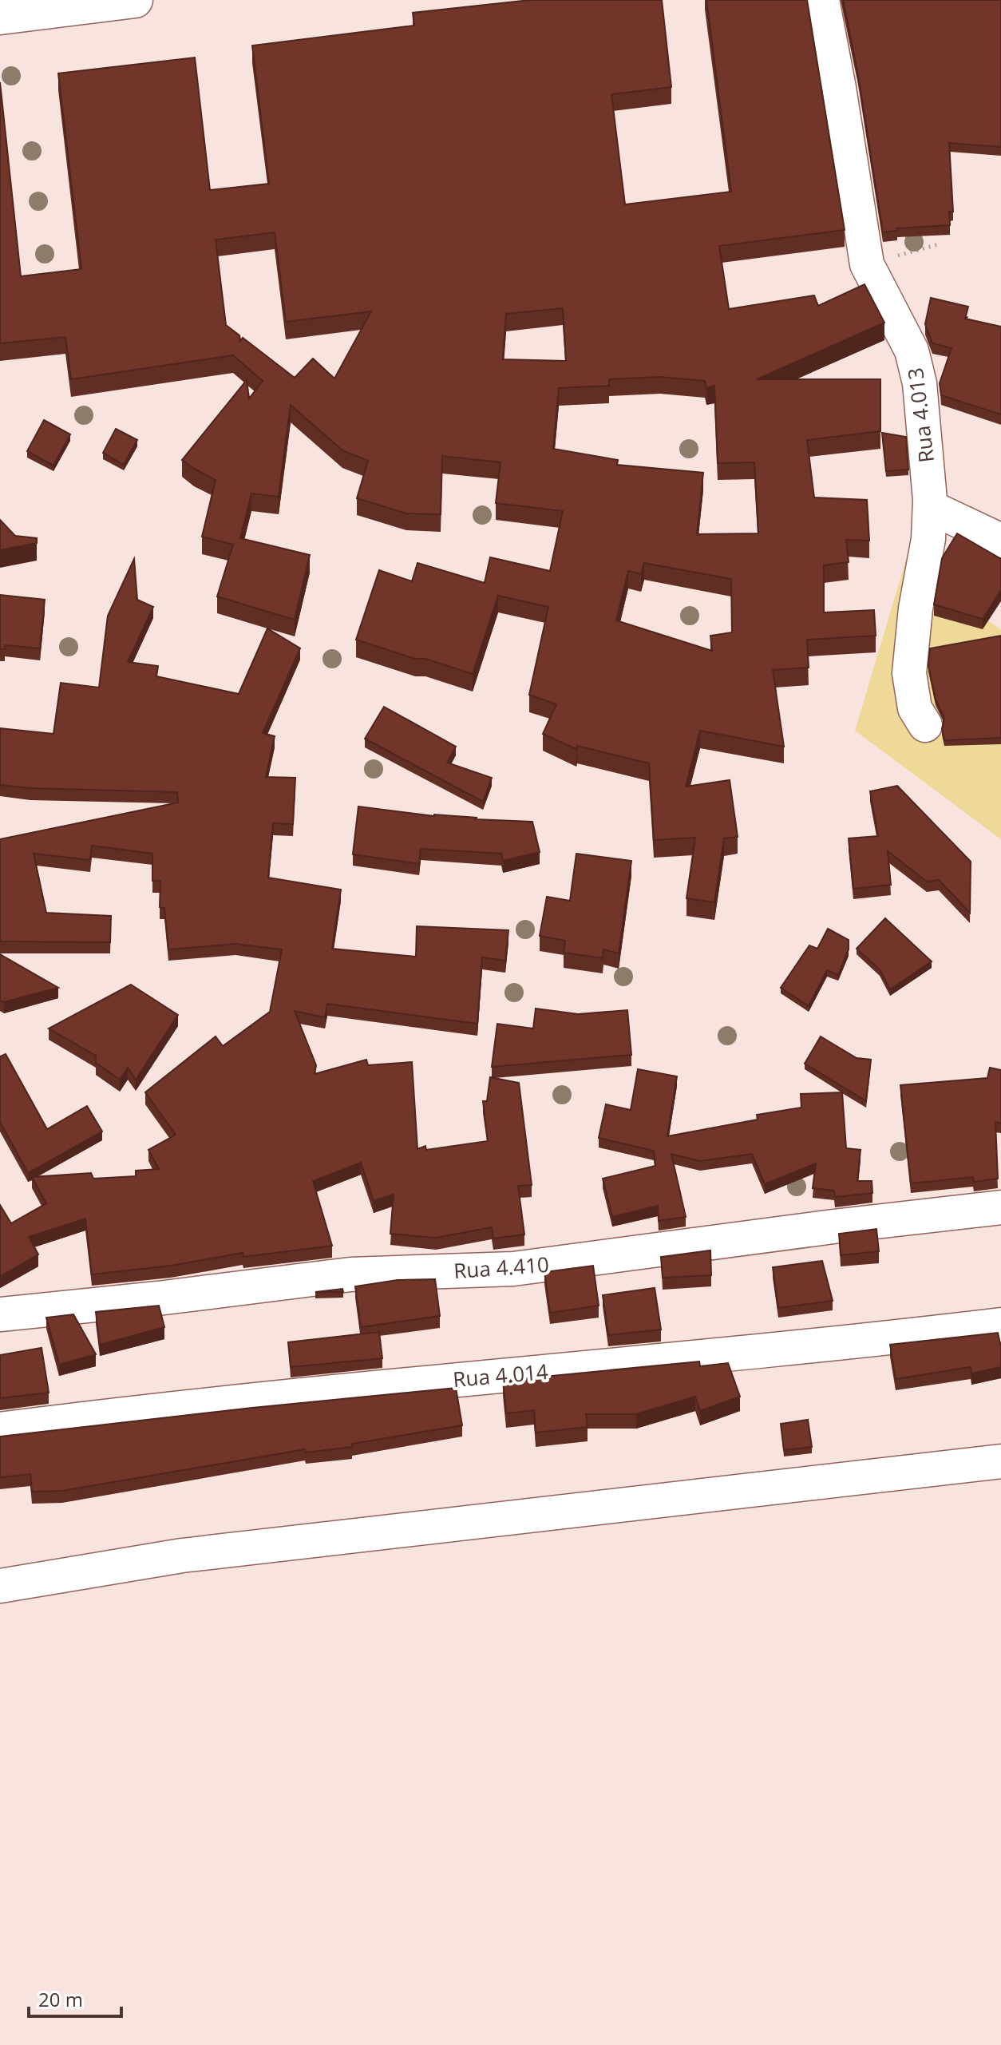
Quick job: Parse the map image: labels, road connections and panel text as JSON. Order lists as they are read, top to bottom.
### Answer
{
  "streets": {
    "street": ["Rua 4.013", "Rua 4.410", "Rua 4.014"]
  },
  "scale_bar": "20 m"
}
